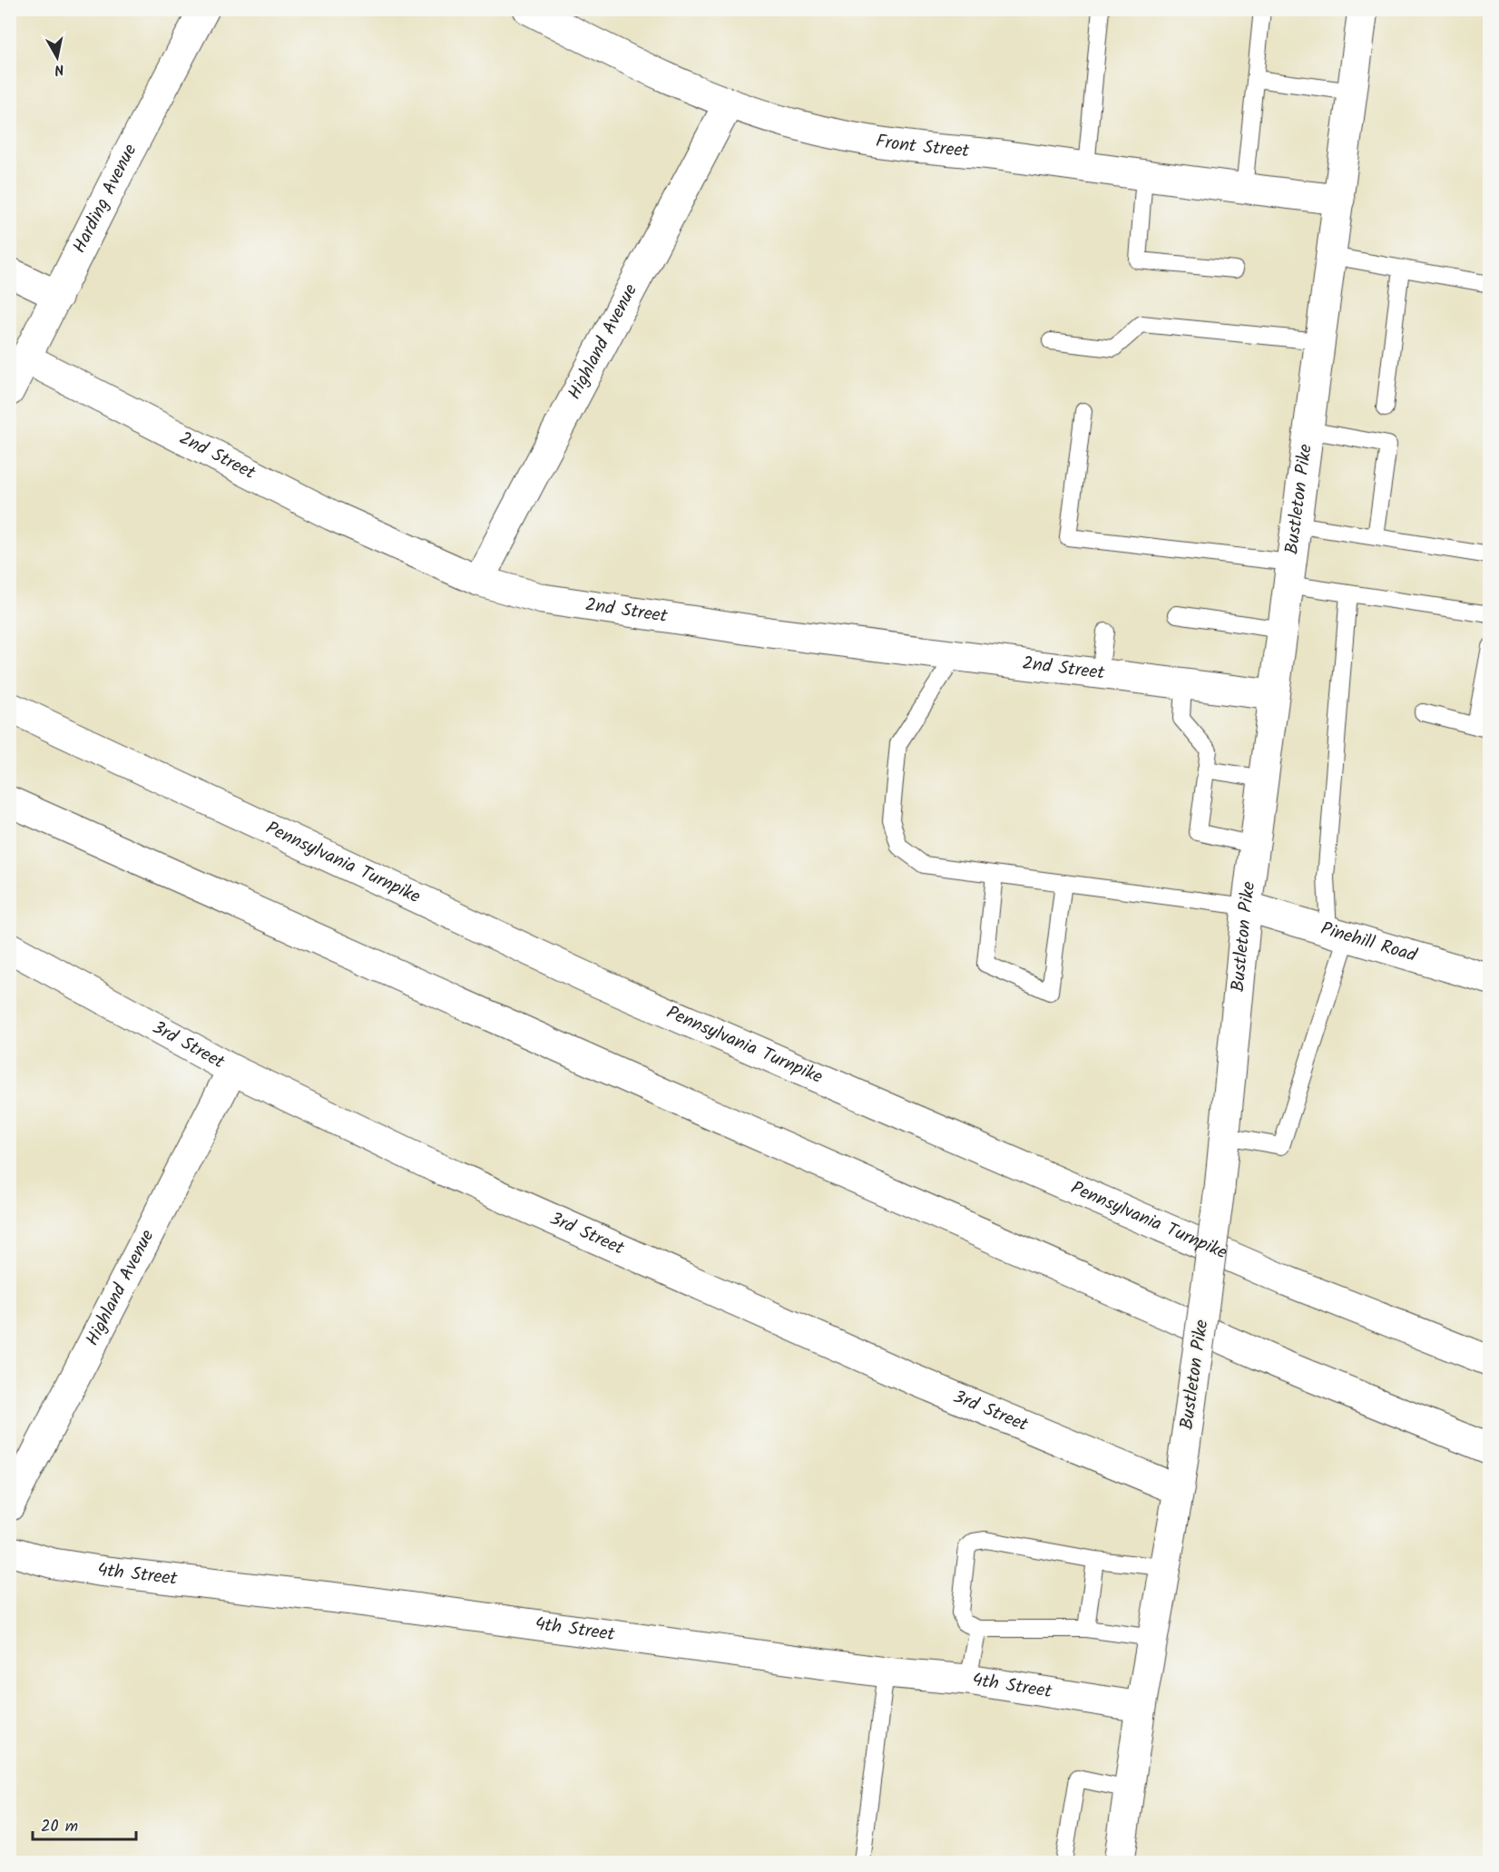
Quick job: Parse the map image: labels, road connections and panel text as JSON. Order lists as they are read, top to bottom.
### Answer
{
  "streets": {
    "main road": [
      "Front Street",
      "Harding Avenue",
      "Highland Avenue",
      "2nd Street",
      "Bustleton Pike",
      "Pennsylvania Turnpike",
      "Pinehill Road",
      "3rd Street",
      "4th Street"
    ]
  },
  "crossings": [
    ["Front Street", "Highland Avenue"],
    ["Front Street", "Bustleton Pike"],
    ["Harding Avenue", "2nd Street"],
    ["Highland Avenue", "2nd Street"],
    ["Highland Avenue", "3rd Street"],
    ["2nd Street", "Bustleton Pike"],
    ["Bustleton Pike", "Pinehill Road"],
    ["Bustleton Pike", "3rd Street"],
    ["Bustleton Pike", "4th Street"]
  ],
  "scale_bar": "20 m",
  "north": "bottom"
}
